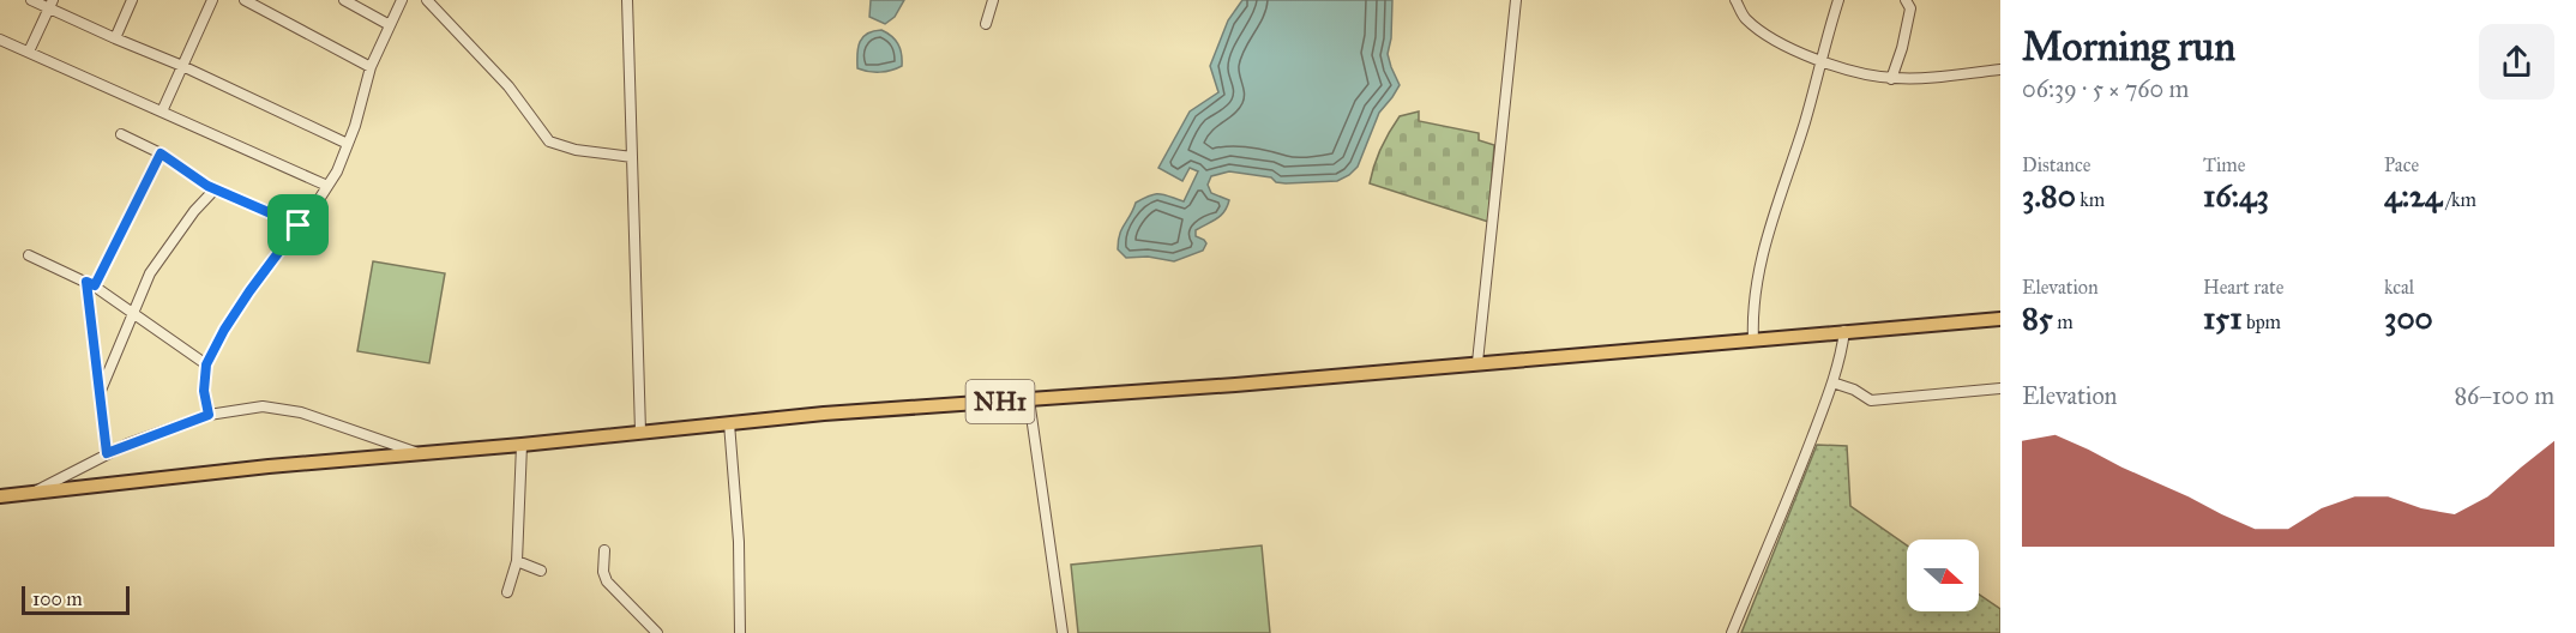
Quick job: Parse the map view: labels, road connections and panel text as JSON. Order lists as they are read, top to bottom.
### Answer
{
  "streets": {
    "highway": ["NH1"]
  },
  "scale_bar": "100 m",
  "north": "right",
  "page": {
    "heading": ["Morning run", "06:39 · 5 × 760 m"],
    "stats": [
      ["Distance", "3.80 km"],
      ["Time", "16:43"],
      ["Pace", "4:24 /km"],
      ["Elevation", "85 m"],
      ["Heart rate", "151 bpm"],
      ["kcal", "300"]
    ],
    "chart": ["Elevation", "86–100 m"],
    "scale": "100 m"
  }
}
